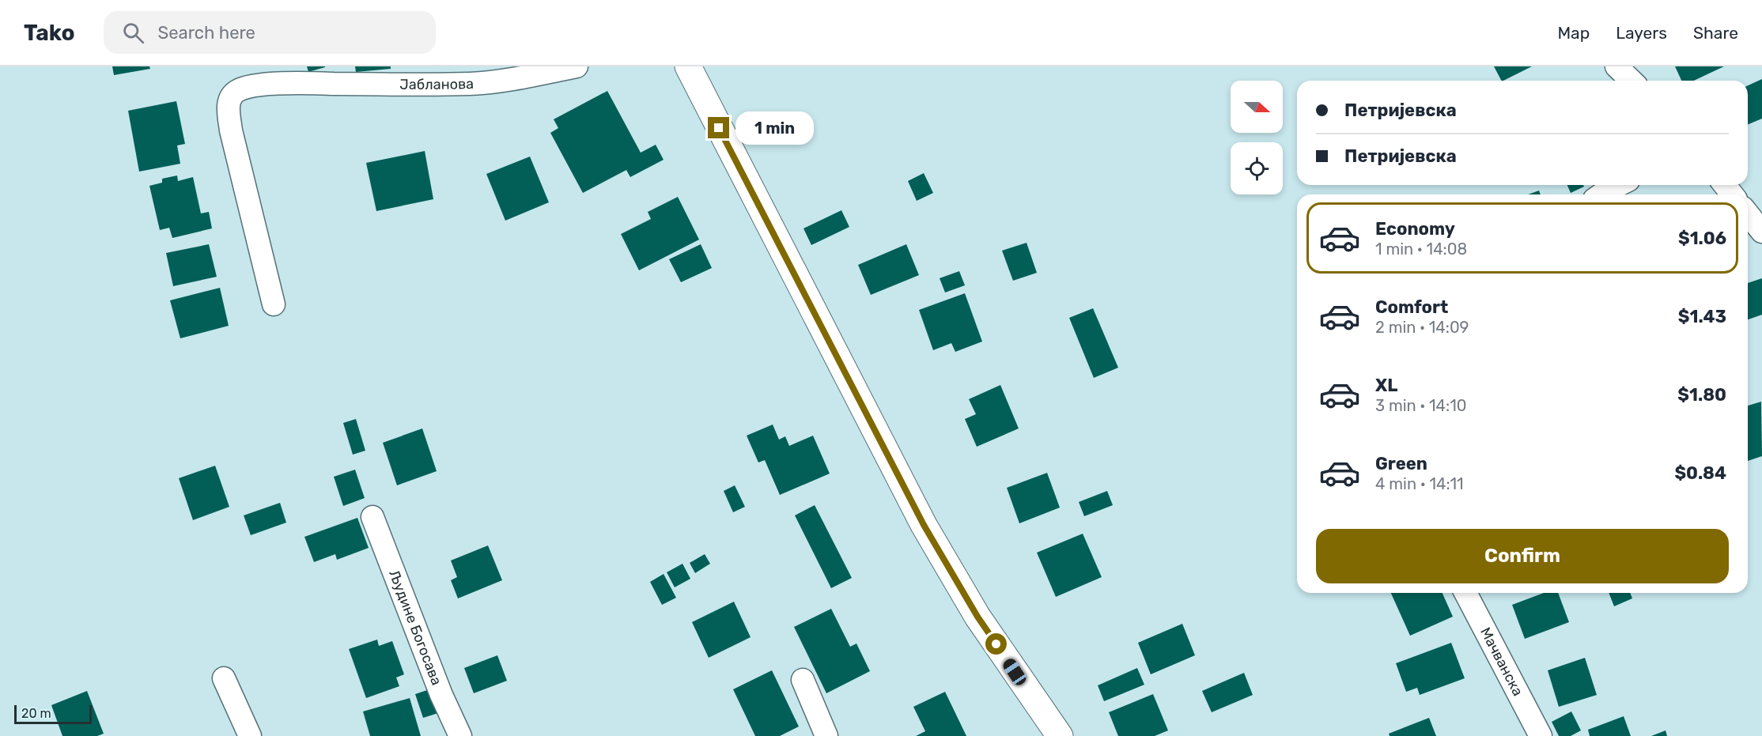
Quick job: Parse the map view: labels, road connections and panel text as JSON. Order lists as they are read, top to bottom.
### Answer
{
  "streets": {
    "street": ["Јабланова", "Људине Богосава", "Мачванска"]
  },
  "scale_bar": "20 m",
  "north": "right",
  "page": {
    "header": "Tako",
    "search": "Search here",
    "nav": ["Map", "Layers", "Share"],
    "banner": ["Петријевска", "Петријевска"],
    "bubble": "1 min",
    "list": [
      {
        "name": "Economy",
        "note": "1 min · 14:08",
        "value": "$1.06"
      },
      {
        "name": "Comfort",
        "note": "2 min · 14:09",
        "value": "$1.43"
      },
      {
        "name": "XL",
        "note": "3 min · 14:10",
        "value": "$1.80"
      },
      {
        "name": "Green",
        "note": "4 min · 14:11",
        "value": "$0.84"
      }
    ],
    "buttons": "Confirm",
    "scale": "20 m"
  }
}
